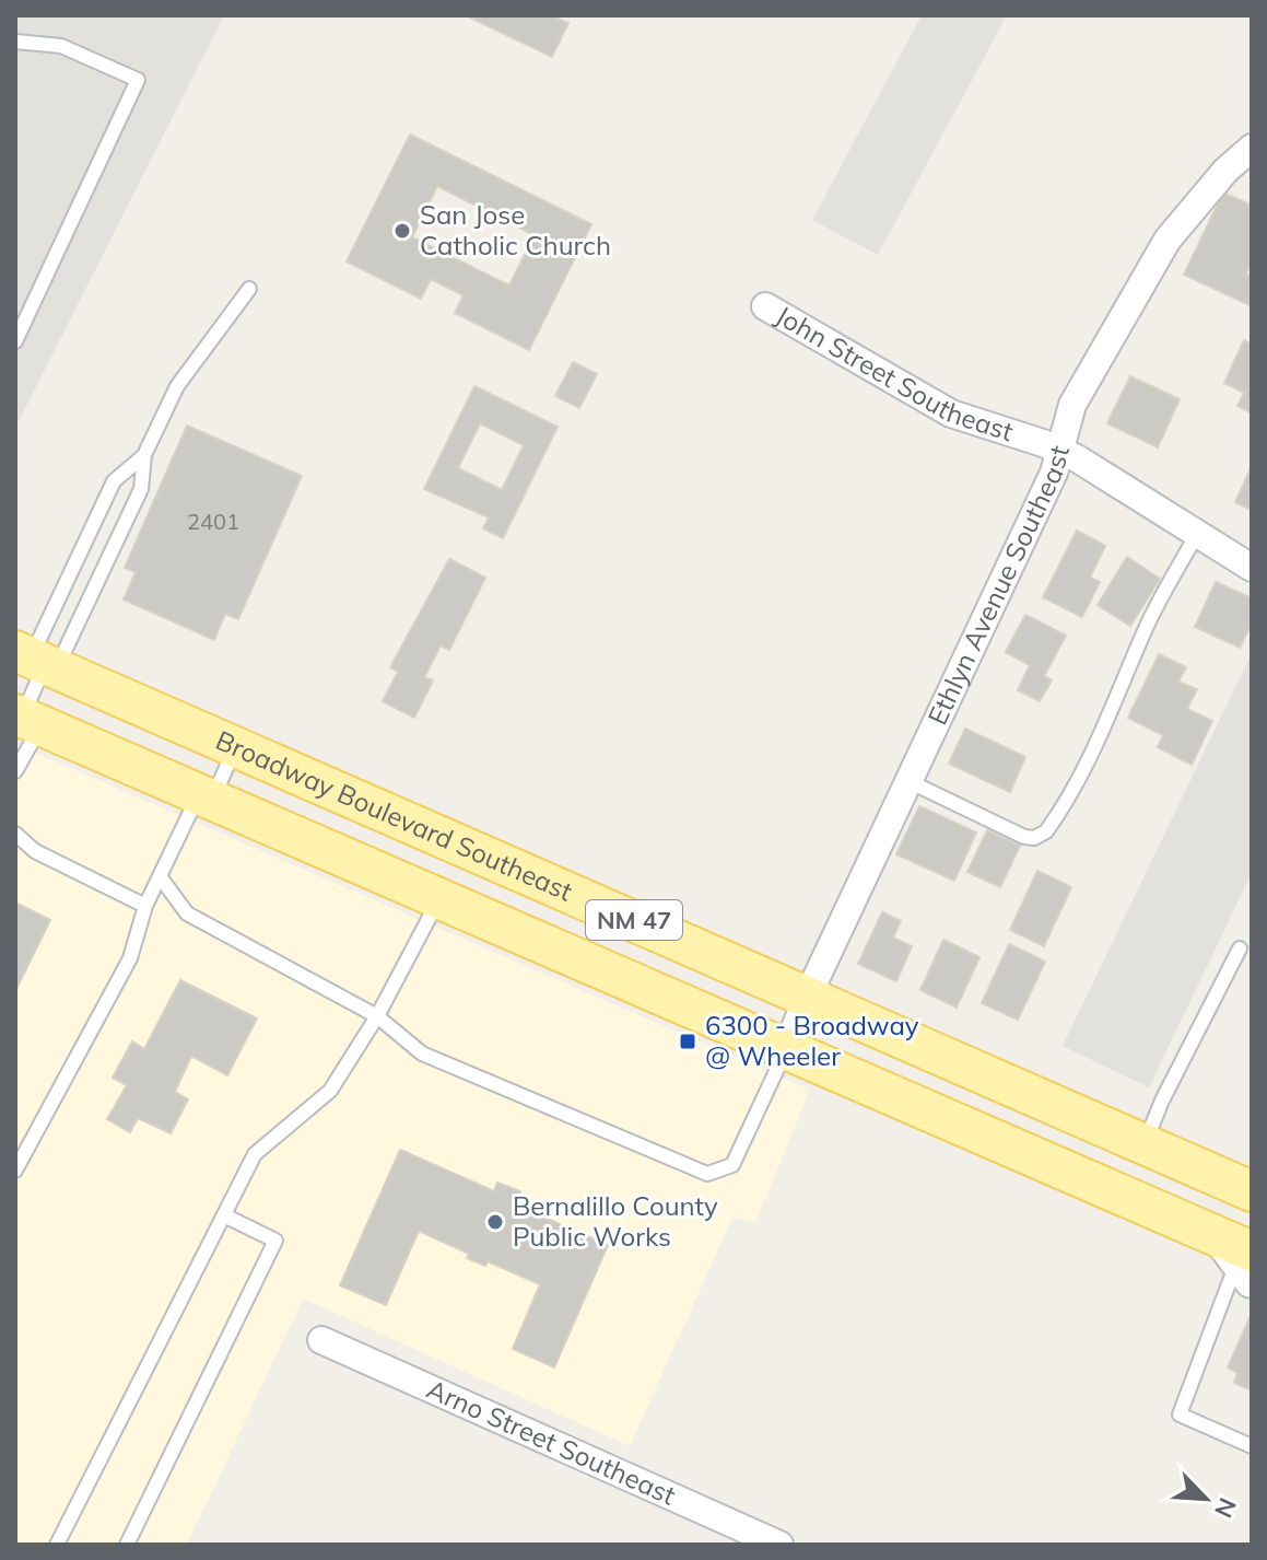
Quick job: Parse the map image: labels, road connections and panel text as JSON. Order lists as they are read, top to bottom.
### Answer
{
  "streets": {
    "main road": ["Broadway Boulevard Southeast", "NM 47"],
    "street": ["John Street Southeast", "Ethlyn Avenue Southeast", "Arno Street Southeast"]
  },
  "crossings": [
    ["John Street Southeast", "Ethlyn Avenue Southeast"],
    ["Ethlyn Avenue Southeast", "Broadway Boulevard Southeast"],
    ["Ethlyn Avenue Southeast", "NM 47"]
  ],
  "places": {
    "other": ["San Jose Catholic Church", "Bernalillo County Public Works"],
    "transit": ["6300 - Broadway @ Wheeler"]
  },
  "house_numbers": ["2401"],
  "north": "bottom right"
}
